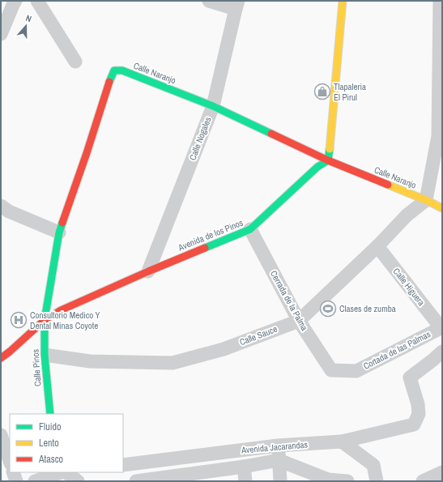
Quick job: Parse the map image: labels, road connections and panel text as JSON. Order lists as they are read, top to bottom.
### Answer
{
  "streets": {
    "street": [
      "Calle Naranjo",
      "Calle Nogales",
      "Avenida de los Pinos",
      "Calle Higuera",
      "Cerrada de la Palma",
      "Calle Sauce",
      "Cortada de las Palmas",
      "Calle Pinos",
      "Avenida Jacarandas"
    ]
  },
  "crossings": [
    ["Calle Naranjo", "Calle Nogales"],
    ["Calle Naranjo", "Avenida de los Pinos"],
    ["Calle Naranjo", "Calle Sauce"],
    ["Calle Naranjo", "Calle Pinos"],
    ["Calle Nogales", "Avenida de los Pinos"],
    ["Avenida de los Pinos", "Cerrada de la Palma"],
    ["Avenida de los Pinos", "Calle Pinos"],
    ["Calle Higuera", "Calle Sauce"],
    ["Calle Higuera", "Cortada de las Palmas"],
    ["Cerrada de la Palma", "Calle Sauce"],
    ["Cerrada de la Palma", "Cortada de las Palmas"],
    ["Calle Sauce", "Calle Pinos"]
  ],
  "places": {
    "shop": ["Tlapaleria El Pirul"],
    "sports": ["Clases de zumba"],
    "hospital": ["Consultorio Medico Y Dental Minas Coyote"]
  },
  "legend": ["Fluido", "Lento", "Atasco"],
  "north": "top"
}
